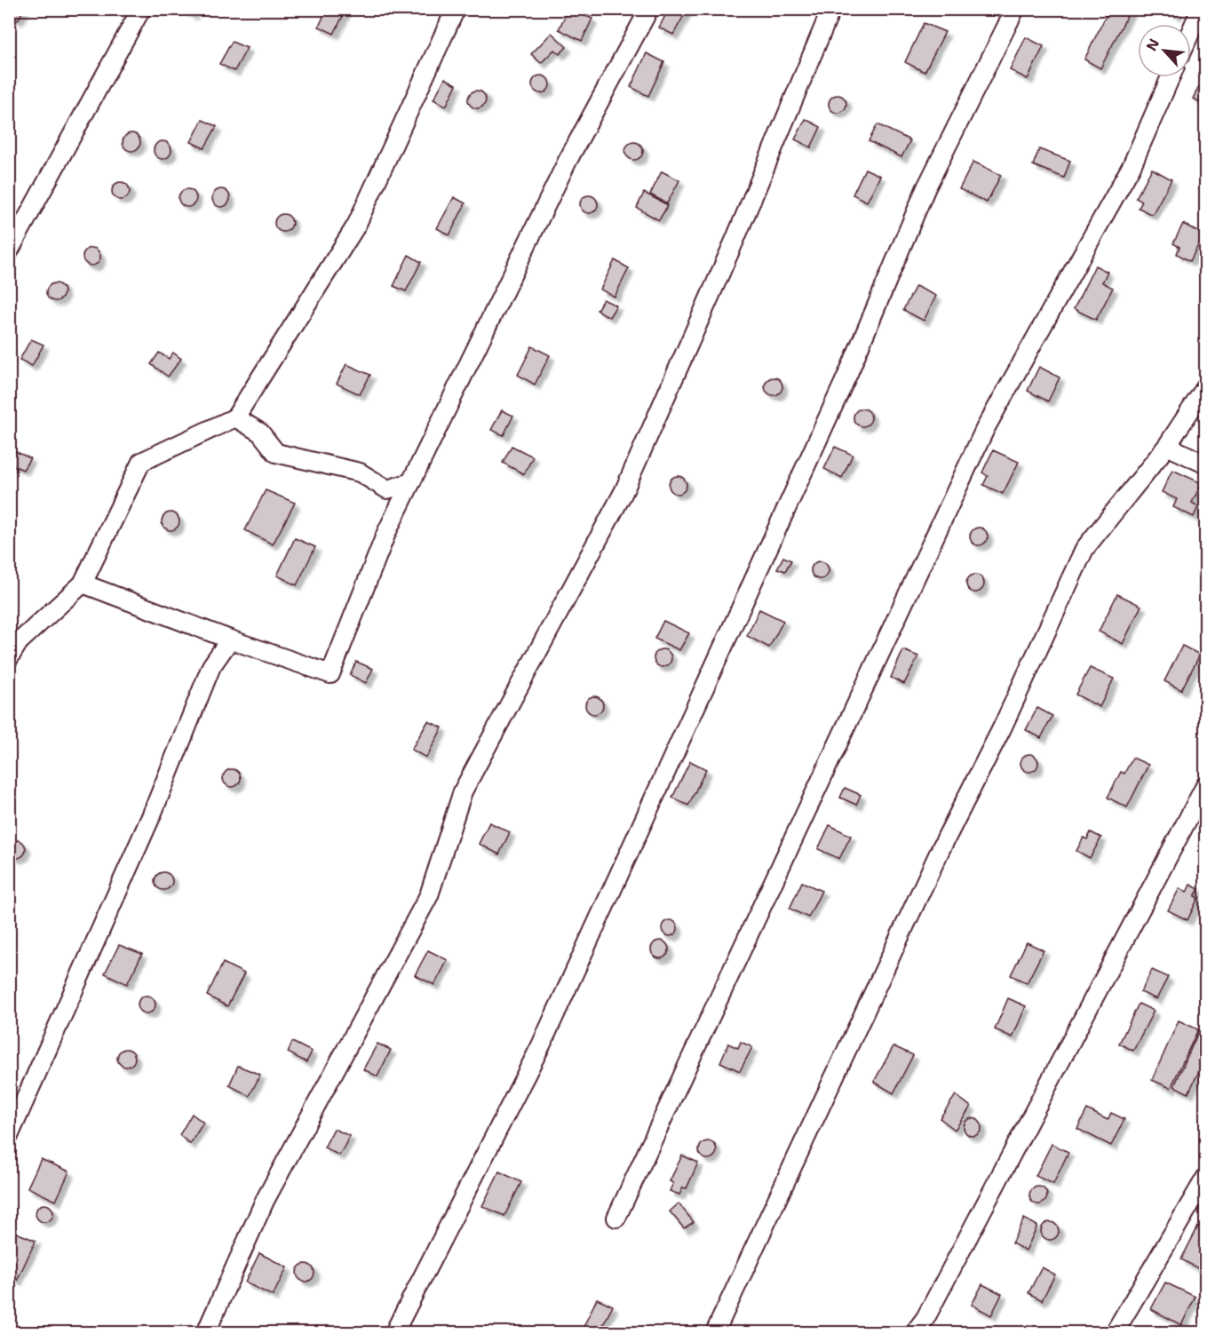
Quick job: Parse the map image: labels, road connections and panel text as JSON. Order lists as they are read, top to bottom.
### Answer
{
  "north": "top left"
}
